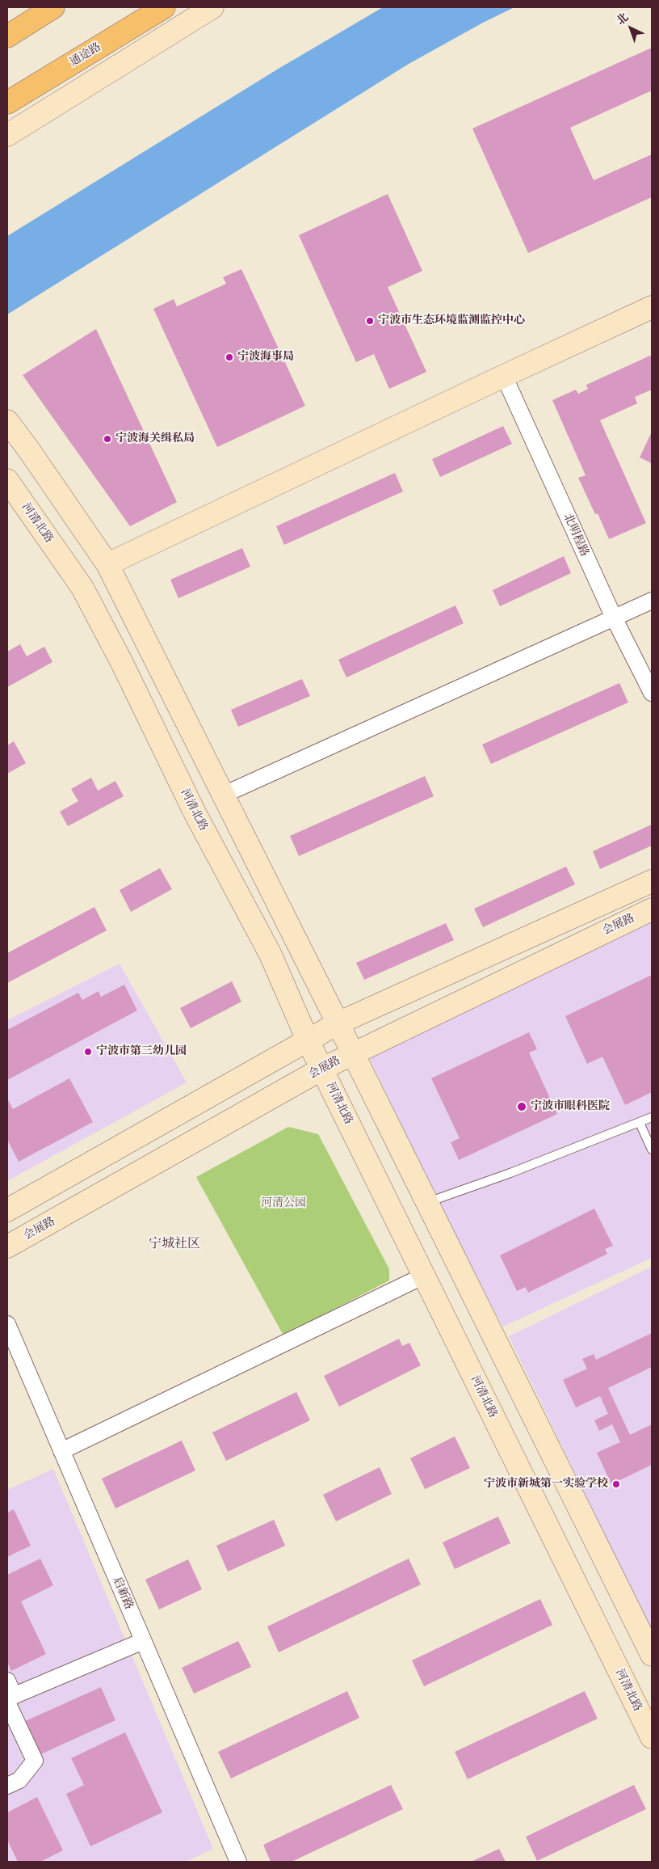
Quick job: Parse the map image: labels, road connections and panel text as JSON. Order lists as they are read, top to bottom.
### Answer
{
  "streets": {
    "main road": ["通途路", "河清北路", "会展路"],
    "street": ["北明程路", "启新路"]
  },
  "crossings": [
    ["河清北路", "会展路"]
  ],
  "districts": ["宁城社区"],
  "parks": ["河清公园"],
  "places": [
    "宁波市生态环境监测监控中心",
    "宁波海事局",
    "宁波海关缉私局",
    "宁波市第三幼儿园",
    "宁波市眼科医院",
    "宁波市新城第一实验学校"
  ],
  "north": "top left"
}
